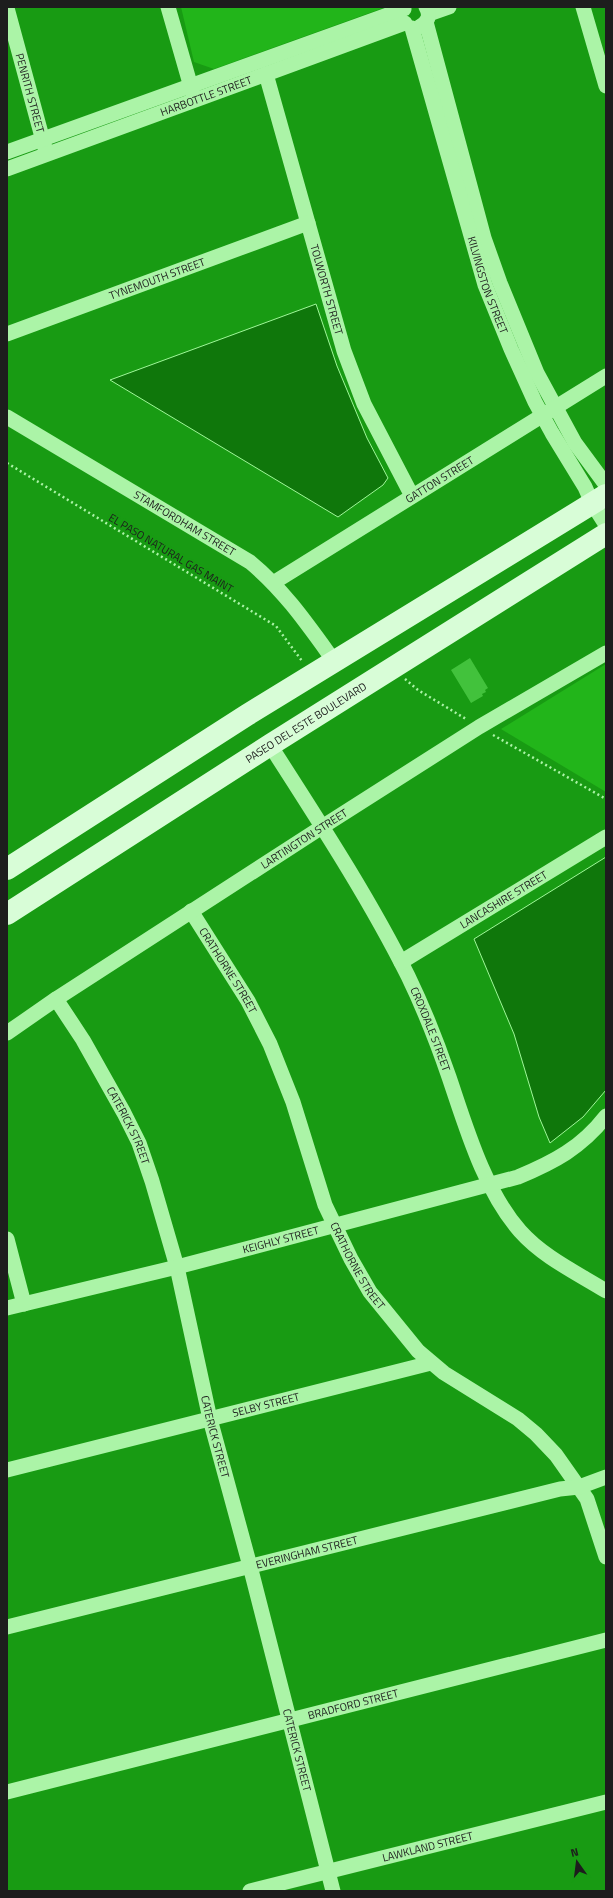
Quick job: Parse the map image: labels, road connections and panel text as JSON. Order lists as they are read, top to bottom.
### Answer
{
  "streets": {
    "main road": ["PASEO DEL ESTE BOULEVARD"],
    "street": [
      "PENRITH STREET",
      "HARBOTTLE STREET",
      "TYNEMOUTH STREET",
      "KILVINGSTON STREET",
      "TOLWORTH STREET",
      "GATTON STREET",
      "STAMFORDHAM STREET",
      "LARTINGTON STREET",
      "LANCASHIRE STREET",
      "CRATHORNE STREET",
      "CROXDALE STREET",
      "CATERICK STREET",
      "KEIGHLY STREET",
      "SELBY STREET",
      "EVERINGHAM STREET",
      "BRADFORD STREET",
      "LAWKLAND STREET"
    ],
    "path": ["EL PASO NATURAL GAS MAINT"]
  },
  "crossings": [
    ["PENRITH STREET", "HARBOTTLE STREET"],
    ["HARBOTTLE STREET", "KILVINGSTON STREET"],
    ["HARBOTTLE STREET", "TOLWORTH STREET"],
    ["TYNEMOUTH STREET", "TOLWORTH STREET"],
    ["KILVINGSTON STREET", "GATTON STREET"],
    ["TOLWORTH STREET", "GATTON STREET"],
    ["GATTON STREET", "STAMFORDHAM STREET"],
    ["PASEO DEL ESTE BOULEVARD", "CROXDALE STREET"],
    ["LARTINGTON STREET", "CRATHORNE STREET"],
    ["LARTINGTON STREET", "CROXDALE STREET"],
    ["LARTINGTON STREET", "CATERICK STREET"],
    ["LANCASHIRE STREET", "CROXDALE STREET"],
    ["CRATHORNE STREET", "KEIGHLY STREET"],
    ["CRATHORNE STREET", "SELBY STREET"],
    ["CRATHORNE STREET", "EVERINGHAM STREET"],
    ["CROXDALE STREET", "KEIGHLY STREET"],
    ["CATERICK STREET", "KEIGHLY STREET"],
    ["CATERICK STREET", "SELBY STREET"],
    ["CATERICK STREET", "EVERINGHAM STREET"],
    ["CATERICK STREET", "BRADFORD STREET"],
    ["CATERICK STREET", "LAWKLAND STREET"]
  ],
  "north": "top"
}
